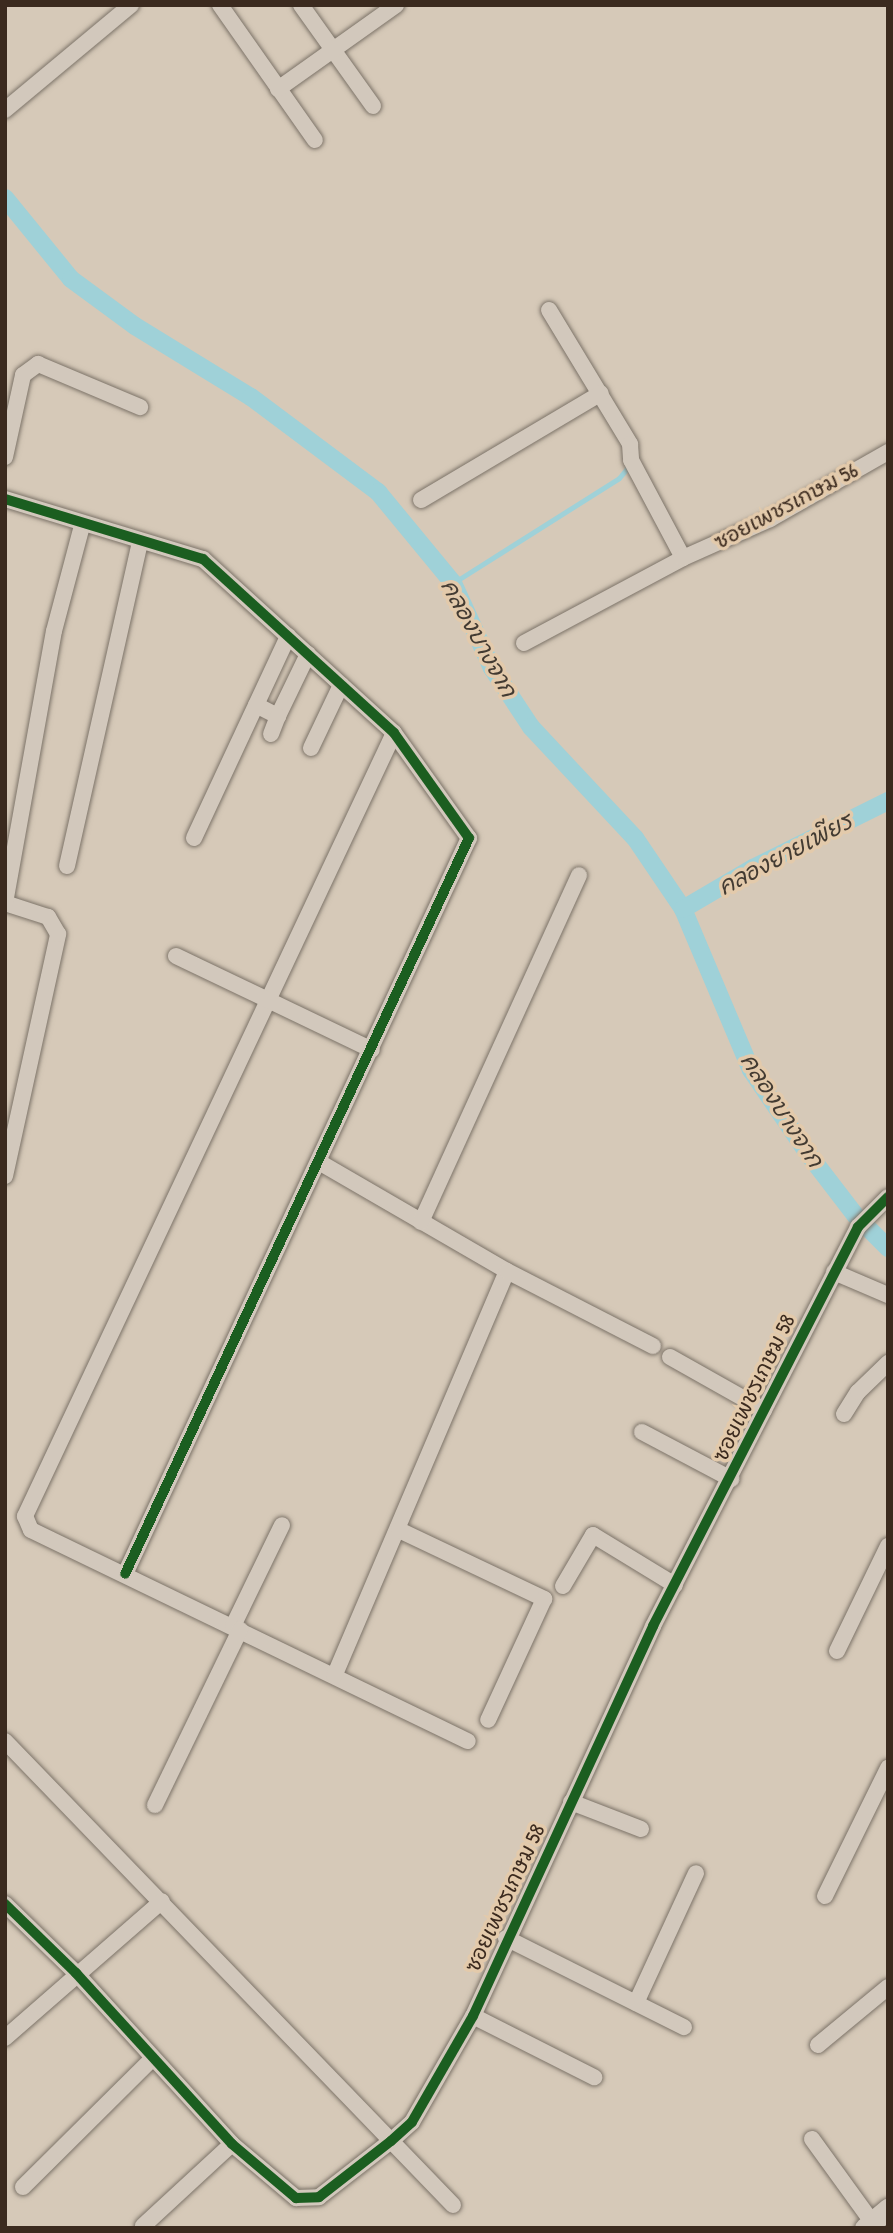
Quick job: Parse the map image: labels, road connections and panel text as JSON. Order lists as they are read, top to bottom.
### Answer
{
  "streets": {
    "street": ["ซอยเพชรเกษม 56", "ซอยเพชรเกษม 58"]
  },
  "water": ["คลองบางจาก", "คลองยายเพียร"]
}
